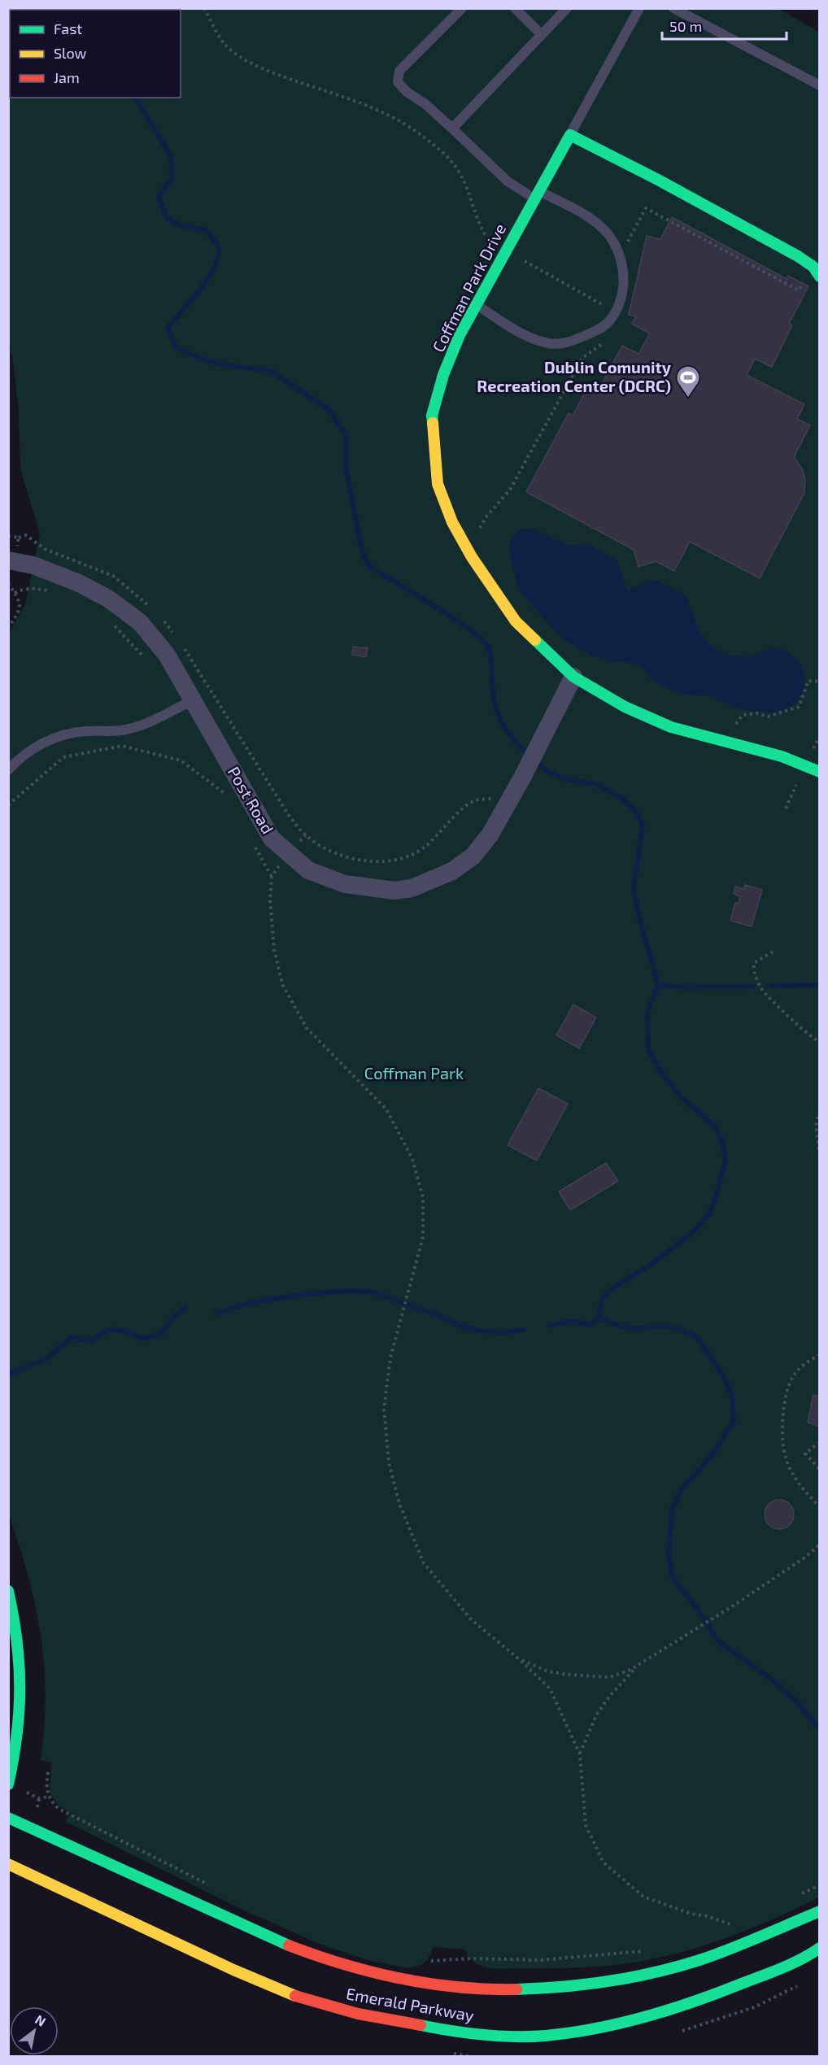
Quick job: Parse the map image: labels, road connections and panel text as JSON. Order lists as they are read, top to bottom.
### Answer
{
  "streets": {
    "main road": ["Coffman Park Drive", "Emerald Parkway"],
    "street": ["Post Road"]
  },
  "crossings": [
    ["Coffman Park Drive", "Post Road"]
  ],
  "parks": ["Coffman Park"],
  "places": {
    "sports": ["Dublin Comunity Recreation Center (DCRC)"]
  },
  "legend": ["Fast", "Slow", "Jam"],
  "scale_bar": "50 m",
  "north": "top right"
}
